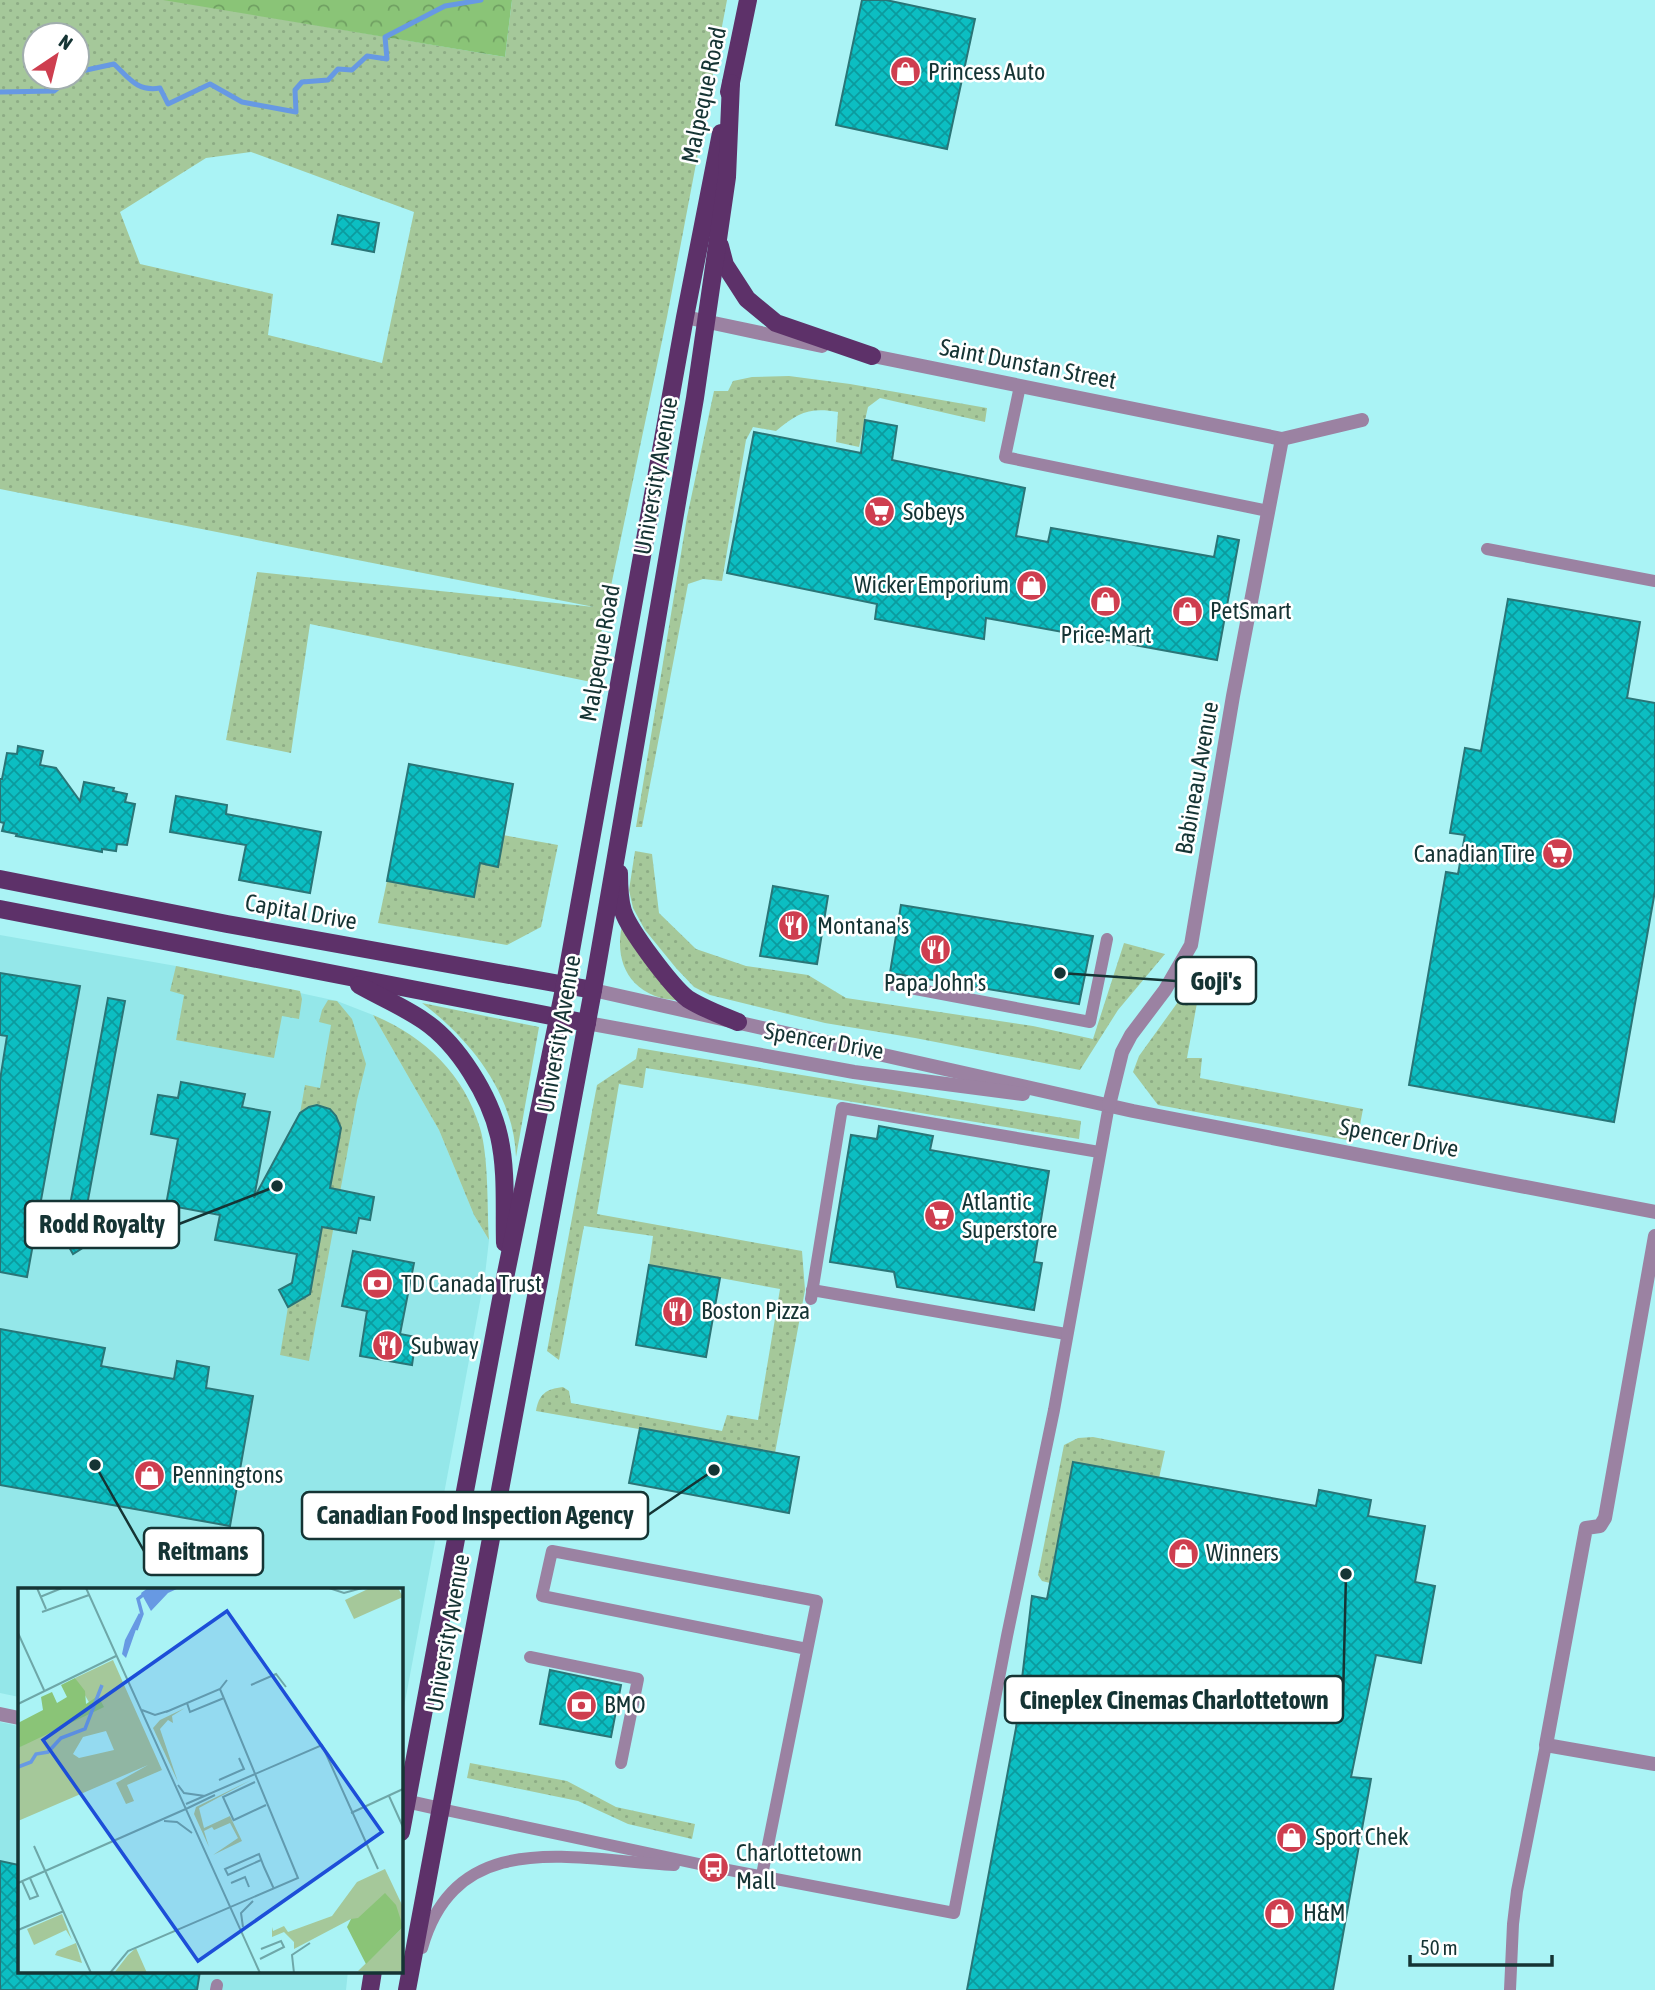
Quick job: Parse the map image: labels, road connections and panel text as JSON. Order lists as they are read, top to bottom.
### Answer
{
  "streets": {
    "main road": [
      "Malpeque Road",
      "University Avenue",
      "Capital Drive",
      "Spencer Drive"
    ],
    "street": ["Saint Dunstan Street", "Babineau Avenue"]
  },
  "crossings": [
    ["Malpeque Road", "Saint Dunstan Street"],
    ["Malpeque Road", "University Avenue"],
    ["Malpeque Road", "Capital Drive"],
    ["Saint Dunstan Street", "University Avenue"],
    ["Saint Dunstan Street", "Babineau Avenue"],
    ["University Avenue", "Capital Drive"],
    ["University Avenue", "Spencer Drive"],
    ["Babineau Avenue", "Spencer Drive"],
    ["Capital Drive", "Spencer Drive"]
  ],
  "places": {
    "shop": [
      "Princess Auto",
      "Wicker Emporium",
      "Price-Mart",
      "PetSmart",
      "Penningtons",
      "Winners",
      "Sport Chek",
      "H&M"
    ],
    "supermarket": ["Sobeys", "Canadian Tire", "Atlantic Superstore"],
    "restaurant": [
      "Montana's",
      "Papa John's",
      "Boston Pizza",
      "Subway"
    ],
    "other": [
      "Goji's",
      "Rodd Royalty",
      "Reitmans",
      "Canadian Food Inspection Agency",
      "Cineplex Cinemas Charlottetown"
    ],
    "bank": ["TD Canada Trust", "BMO"],
    "bus stop": ["Charlottetown Mall"]
  },
  "scale_bar": "50 m",
  "north": "top right"
}
